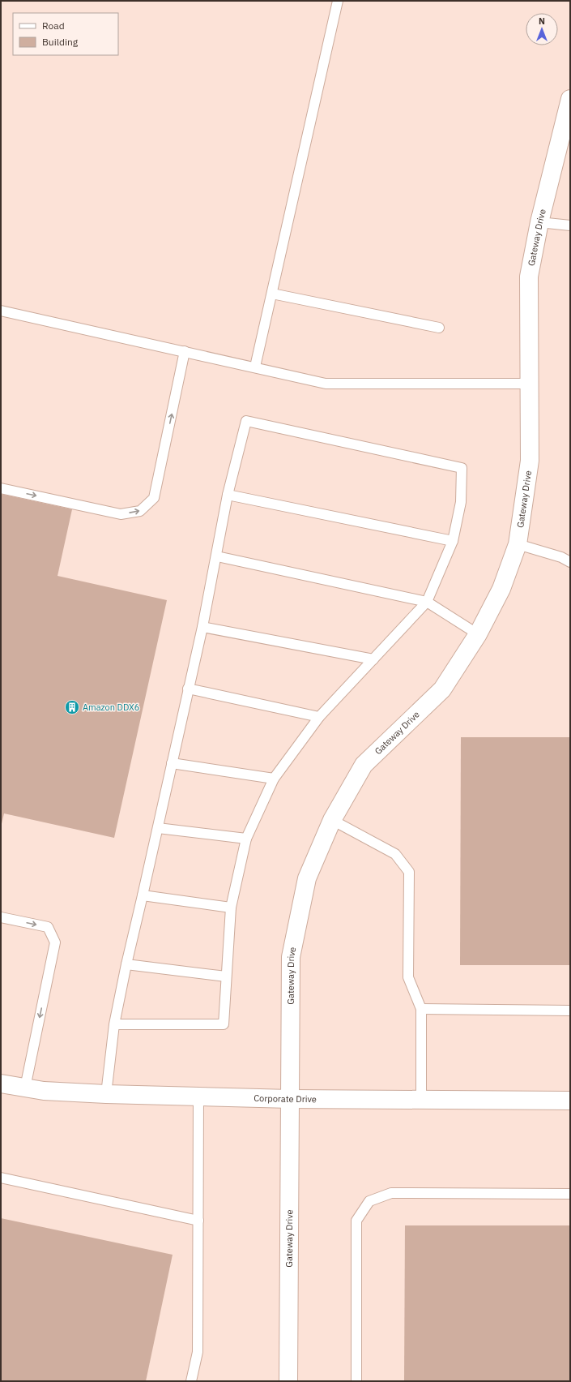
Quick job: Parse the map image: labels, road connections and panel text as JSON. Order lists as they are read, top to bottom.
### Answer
{
  "streets": {
    "street": ["Gateway Drive", "Corporate Drive"]
  },
  "crossings": [
    ["Gateway Drive", "Corporate Drive"]
  ],
  "places": {
    "building": ["Amazon DDX6"]
  },
  "legend": ["Road", "Building"],
  "north": "top"
}
